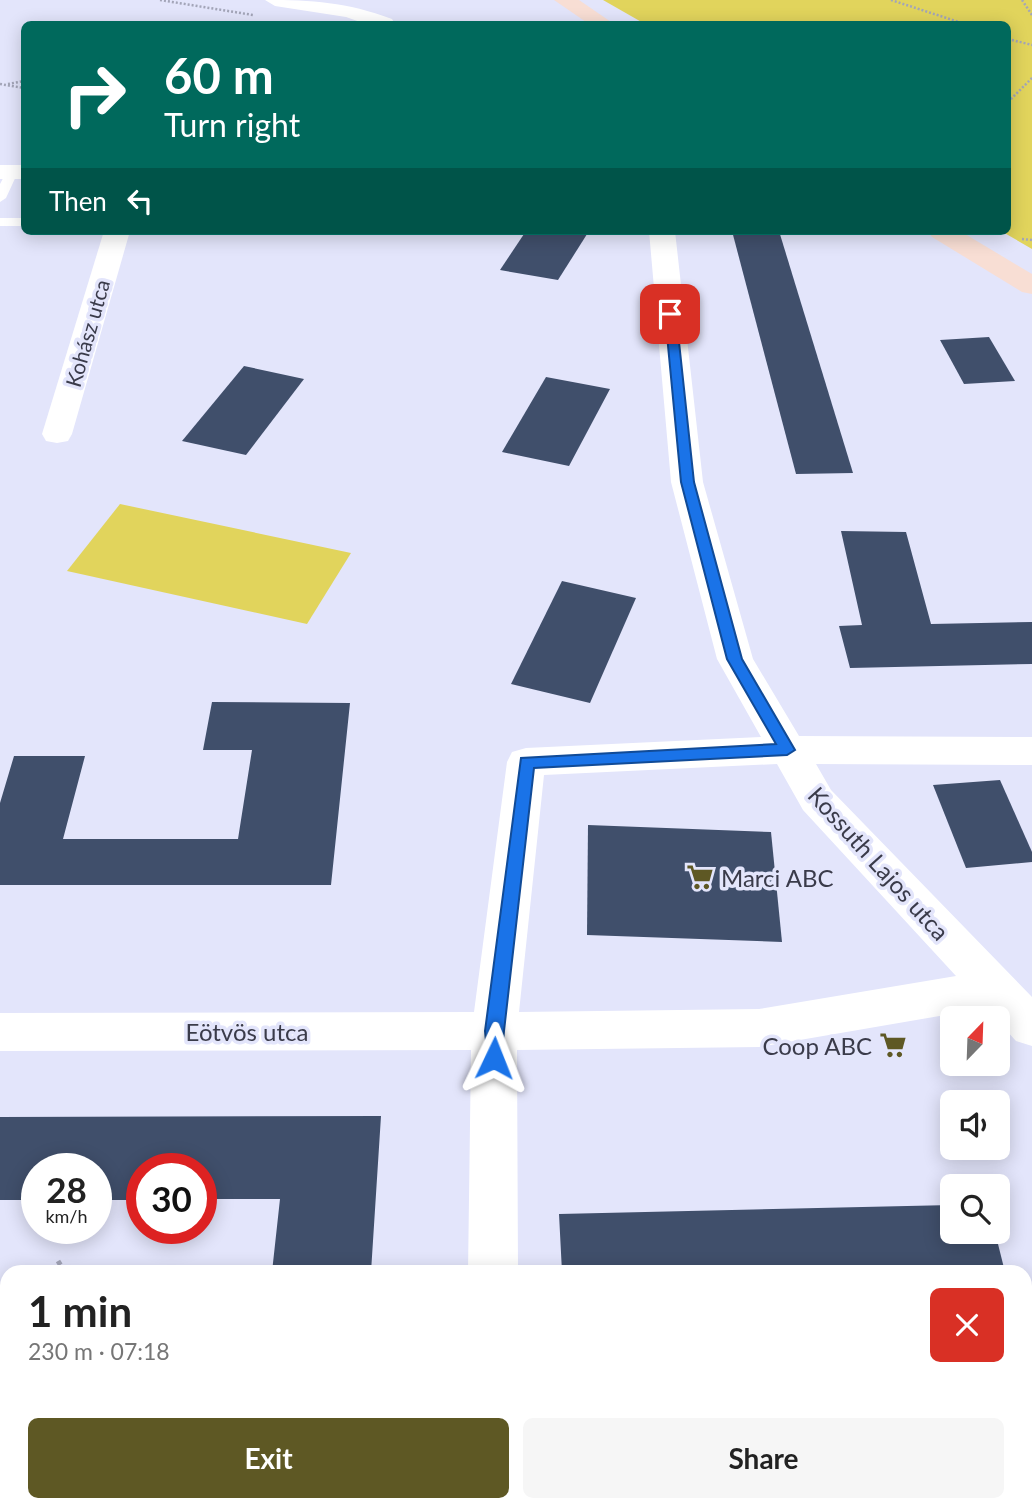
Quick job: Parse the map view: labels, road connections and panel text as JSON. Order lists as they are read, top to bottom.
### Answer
{
  "streets": {
    "street": ["Kohász utca", "Kossuth Lajos utca", "Eötvös utca"]
  },
  "crossings": [
    ["Kossuth Lajos utca", "Eötvös utca"]
  ],
  "places": {
    "supermarket": ["Marci ABC", "Coop ABC"]
  },
  "north": "top right",
  "page": {
    "turn": ["60 m", "Turn right"],
    "then": "Then",
    "speed": "28 km/h",
    "limit": "30",
    "heading": ["1 min", "230 m · 07:18"],
    "buttons": ["Exit", "Share"]
  }
}
